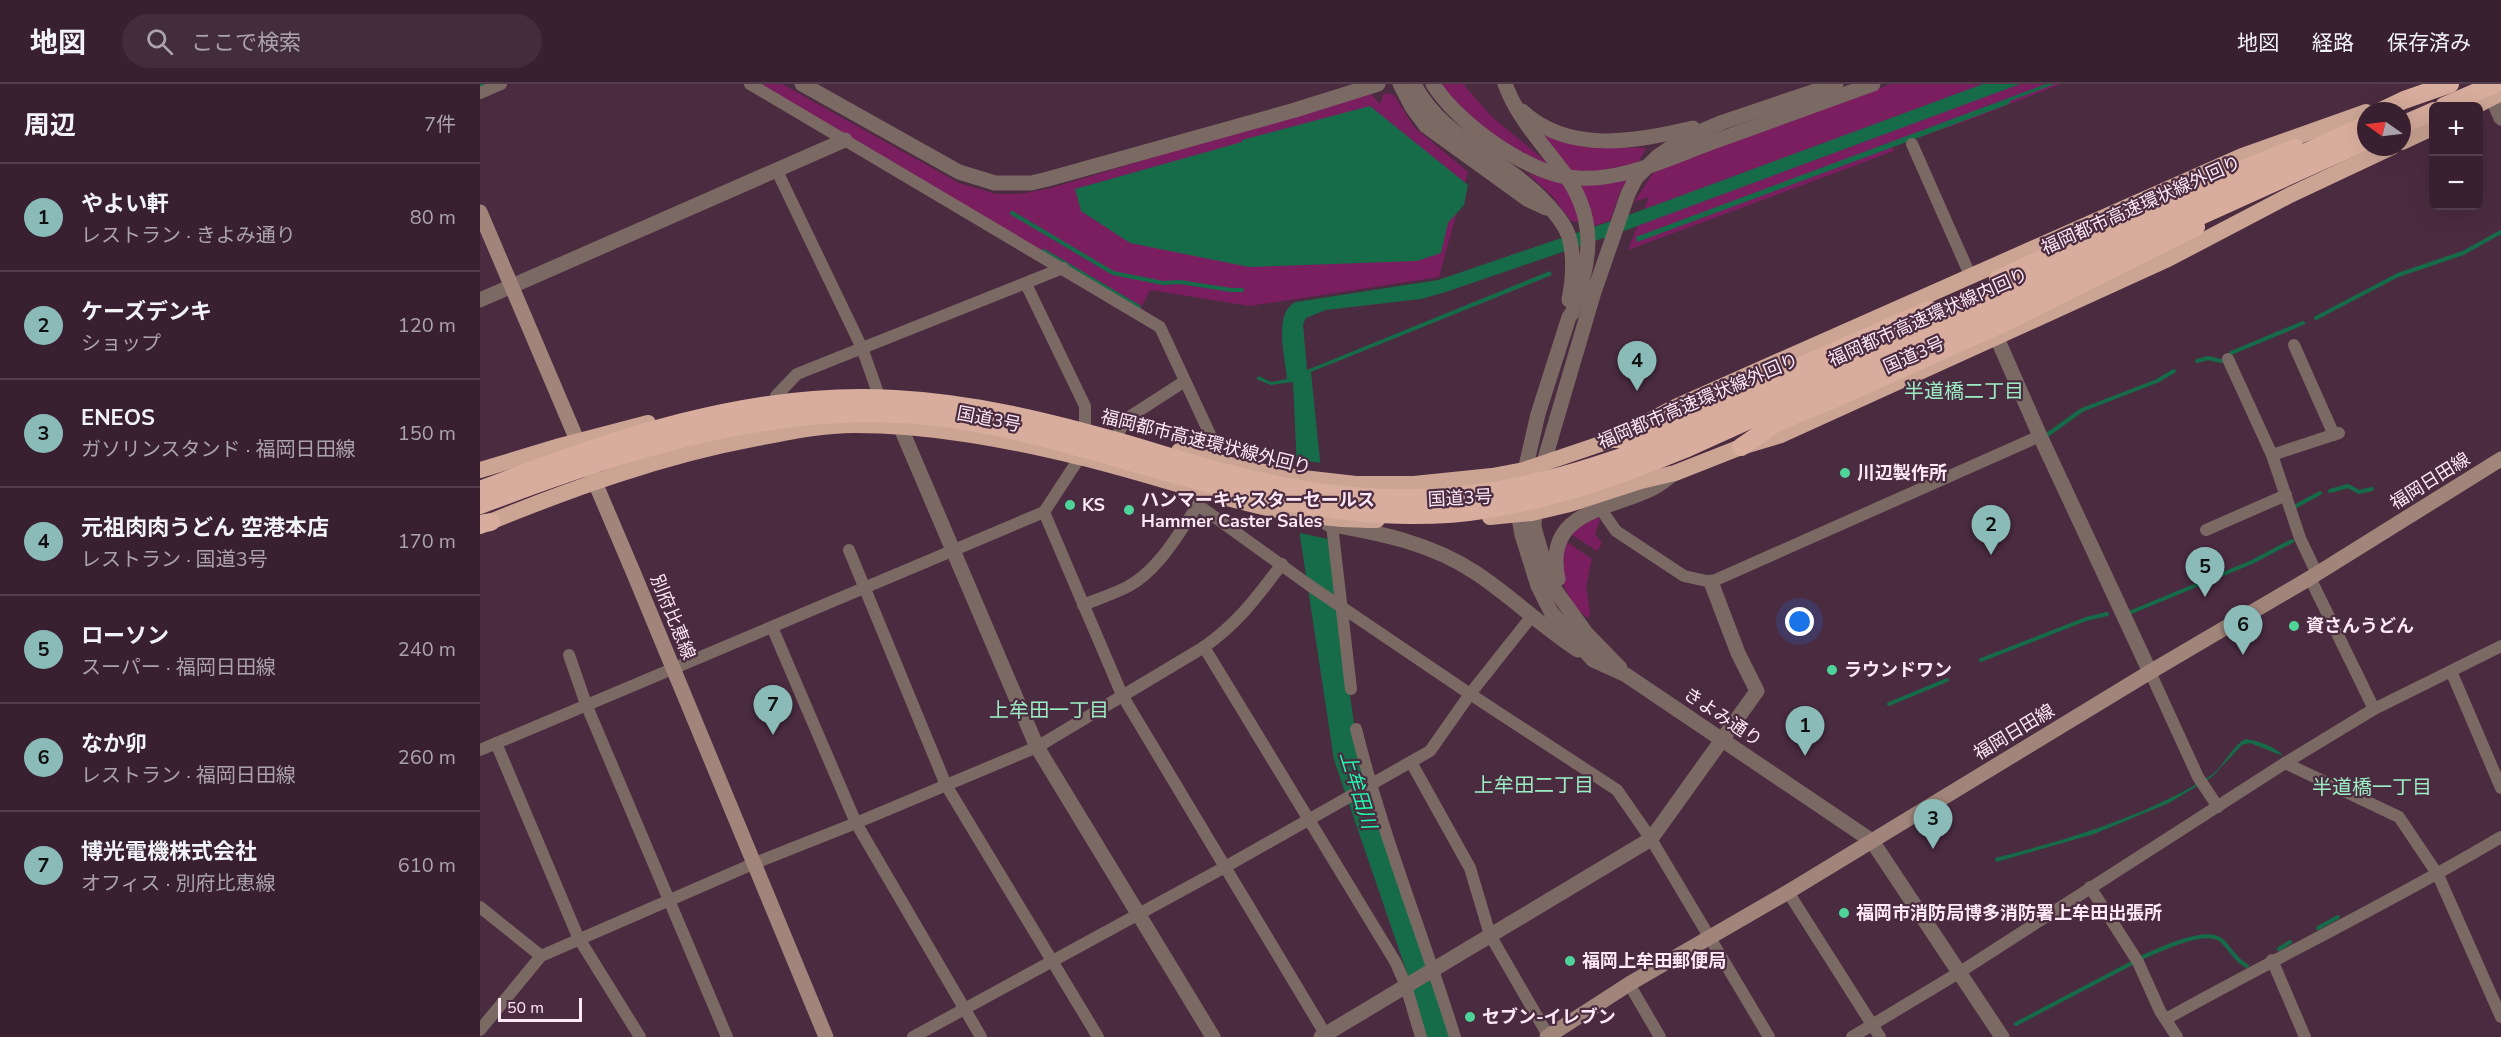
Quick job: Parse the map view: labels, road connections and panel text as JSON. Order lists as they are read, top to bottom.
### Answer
{
  "streets": {
    "highway": ["福岡都市高速環状線外回り", "福岡都市高速環状線内回り", "国道3号"],
    "main road": ["福岡日田線", "別府比恵線"],
    "street": ["きよみ通り"]
  },
  "crossings": [
    ["福岡都市高速環状線外回り", "福岡都市高速環状線内回り"],
    ["国道3号", "別府比恵線"],
    ["国道3号", "きよみ通り"],
    ["福岡日田線", "きよみ通り"]
  ],
  "districts": [
    "半道橋二丁目",
    "上牟田一丁目",
    "上牟田二丁目",
    "半道橋一丁目"
  ],
  "water": ["上牟田川"],
  "places": [
    "川辺製作所",
    "KS",
    "ハンマーキャスターセールス Hammer Caster Sales",
    "資さんうどん",
    "ラウンドワン",
    "福岡市消防局博多消防署上牟田出張所",
    "福岡上牟田郵便局",
    "セブン-イレブン"
  ],
  "scale_bar": "50 m",
  "north": "left",
  "page": {
    "header": "地図",
    "search": "ここで検索",
    "nav": ["地図", "経路", "保存済み"],
    "heading": ["周辺", "7件"],
    "map_buttons": ["+", "−"],
    "list": [
      {
        "mark": "1",
        "name": "やよい軒",
        "note": "レストラン · きよみ通り",
        "value": "80 m"
      },
      {
        "mark": "2",
        "name": "ケーズデンキ",
        "note": "ショップ",
        "value": "120 m"
      },
      {
        "mark": "3",
        "name": "ENEOS",
        "note": "ガソリンスタンド · 福岡日田線",
        "value": "150 m"
      },
      {
        "mark": "4",
        "name": "元祖肉肉うどん 空港本店",
        "note": "レストラン · 国道3号",
        "value": "170 m"
      },
      {
        "mark": "5",
        "name": "ローソン",
        "note": "スーパー · 福岡日田線",
        "value": "240 m"
      },
      {
        "mark": "6",
        "name": "なか卯",
        "note": "レストラン · 福岡日田線",
        "value": "260 m"
      },
      {
        "mark": "7",
        "name": "博光電機株式会社",
        "note": "オフィス · 別府比恵線",
        "value": "610 m"
      }
    ],
    "pins": [
      "4",
      "2",
      "5",
      "6",
      "7",
      "1",
      "3"
    ],
    "scale": "50 m"
  }
}
